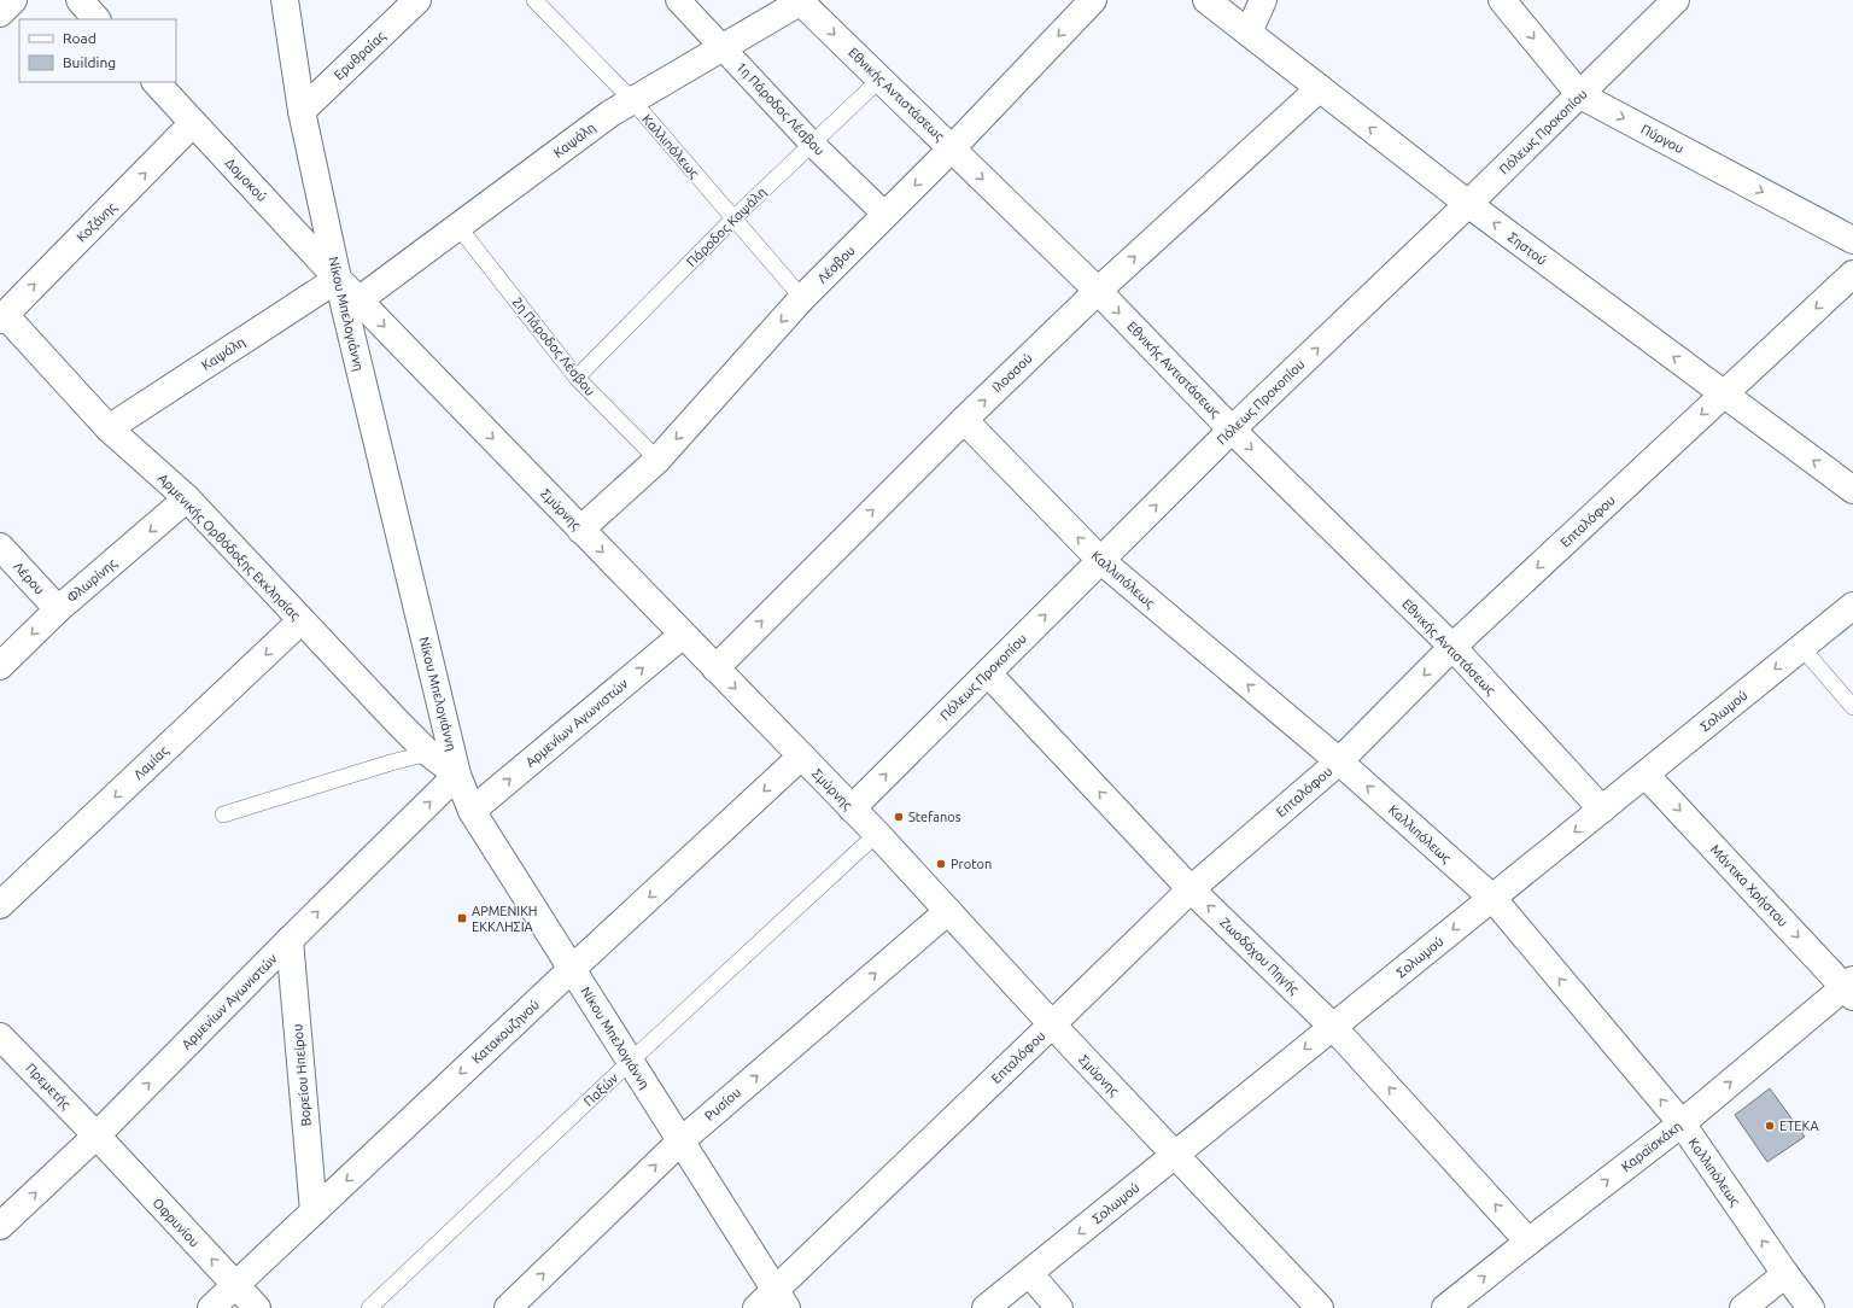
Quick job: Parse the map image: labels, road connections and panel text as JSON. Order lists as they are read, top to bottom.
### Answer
{
  "streets": {
    "street": [
      "Ερυθραίας",
      "Εθνικής Αντιστάσεως",
      "1η Πάροδος Λέσβου",
      "Πόλεως Προκοπίου",
      "Πύργου",
      "Καψάλη",
      "Καλλιπόλεως",
      "Δομοκού",
      "Κοζάνης",
      "Σηστού",
      "Λέσβου",
      "Νίκου Μπελογιάννη",
      "Ιλοσσού",
      "Σμύρνης",
      "Επταλόφου",
      "Αρμενικής Ορθόδοξης Εκκλησίας",
      "Λέρου",
      "Φλωρίνης",
      "Σολωμού",
      "Αρμενίων Αγωνιστών",
      "Λαμίας",
      "Μάντικα Χρήστου",
      "Ζωοδόχου Πηγής",
      "Κατακουζηνού",
      "Βορείου Ηπείρου",
      "Πρεμετής",
      "Ρυσίου",
      "Καραϊσκάκη",
      "Οφρυνίου"
    ],
    "lane": ["Πάροδος Καψάλη", "2η Πάροδος Λέσβου", "Παξών"]
  },
  "crossings": [
    ["Ερυθραίας", "Νίκου Μπελογιάννη"],
    ["Εθνικής Αντιστάσεως", "Πόλεως Προκοπίου"],
    ["Εθνικής Αντιστάσεως", "Καψάλη"],
    ["Εθνικής Αντιστάσεως", "Πάροδος Καψάλη"],
    ["Εθνικής Αντιστάσεως", "Λέσβου"],
    ["Εθνικής Αντιστάσεως", "Ιλοσσού"],
    ["Εθνικής Αντιστάσεως", "Επταλόφου"],
    ["Εθνικής Αντιστάσεως", "Σολωμού"],
    ["1η Πάροδος Λέσβου", "Καψάλη"],
    ["1η Πάροδος Λέσβου", "Πάροδος Καψάλη"],
    ["1η Πάροδος Λέσβου", "Λέσβου"],
    ["Πόλεως Προκοπίου", "Πύργου"],
    ["Πόλεως Προκοπίου", "Καλλιπόλεως"],
    ["Πόλεως Προκοπίου", "Σηστού"],
    ["Πόλεως Προκοπίου", "Σμύρνης"],
    ["Πόλεως Προκοπίου", "Ζωοδόχου Πηγής"],
    ["Καψάλη", "Καλλιπόλεως"],
    ["Καψάλη", "Δομοκού"],
    ["Καψάλη", "Νίκου Μπελογιάννη"],
    ["Καψάλη", "2η Πάροδος Λέσβου"],
    ["Καψάλη", "Σμύρνης"],
    ["Καψάλη", "Αρμενικής Ορθόδοξης Εκκλησίας"],
    ["Καλλιπόλεως", "Πάροδος Καψάλη"],
    ["Καλλιπόλεως", "Λέσβου"],
    ["Καλλιπόλεως", "Ιλοσσού"],
    ["Καλλιπόλεως", "Επταλόφου"],
    ["Καλλιπόλεως", "Σολωμού"],
    ["Καλλιπόλεως", "Καραϊσκάκη"],
    ["Δομοκού", "Κοζάνης"],
    ["Δομοκού", "Νίκου Μπελογιάννη"],
    ["Δομοκού", "Σμύρνης"],
    ["Κοζάνης", "Αρμενικής Ορθόδοξης Εκκλησίας"],
    ["Πάροδος Καψάλη", "2η Πάροδος Λέσβου"],
    ["Σηστού", "Ιλοσσού"],
    ["Σηστού", "Επταλόφου"],
    ["Λέσβου", "2η Πάροδος Λέσβου"],
    ["Λέσβου", "Σμύρνης"],
    ["Νίκου Μπελογιάννη", "Σμύρνης"],
    ["Νίκου Μπελογιάννη", "Επταλόφου"],
    ["Νίκου Μπελογιάννη", "Αρμενικής Ορθόδοξης Εκκλησίας"],
    ["Νίκου Μπελογιάννη", "Αρμενίων Αγωνιστών"],
    ["Νίκου Μπελογιάννη", "Κατακουζηνού"],
    ["Νίκου Μπελογιάννη", "Παξών"],
    ["Νίκου Μπελογιάννη", "Ρυσίου"],
    ["Ιλοσσού", "Σμύρνης"],
    ["Σμύρνης", "Επταλόφου"],
    ["Σμύρνης", "Σολωμού"],
    ["Σμύρνης", "Αρμενίων Αγωνιστών"],
    ["Σμύρνης", "Κατακουζηνού"],
    ["Σμύρνης", "Παξών"],
    ["Σμύρνης", "Ρυσίου"],
    ["Επταλόφου", "Ζωοδόχου Πηγής"],
    ["Αρμενικής Ορθόδοξης Εκκλησίας", "Φλωρίνης"],
    ["Αρμενικής Ορθόδοξης Εκκλησίας", "Αρμενίων Αγωνιστών"],
    ["Αρμενικής Ορθόδοξης Εκκλησίας", "Λαμίας"],
    ["Λέρου", "Φλωρίνης"],
    ["Σολωμού", "Μάντικα Χρήστου"],
    ["Σολωμού", "Ζωοδόχου Πηγής"],
    ["Αρμενίων Αγωνιστών", "Βορείου Ηπείρου"],
    ["Αρμενίων Αγωνιστών", "Πρεμετής"],
    ["Αρμενίων Αγωνιστών", "Οφρυνίου"],
    ["Μάντικα Χρήστου", "Καραϊσκάκη"],
    ["Ζωοδόχου Πηγής", "Καραϊσκάκη"],
    ["Κατακουζηνού", "Βορείου Ηπείρου"],
    ["Κατακουζηνού", "Οφρυνίου"],
    ["Πρεμετής", "Οφρυνίου"]
  ],
  "one_way": [
    "Εθνικής Αντιστάσεως",
    "Πόλεως Προκοπίου",
    "Πύργου",
    "Καλλιπόλεως",
    "Κοζάνης",
    "Σηστού",
    "Λέσβου",
    "Ιλοσσού",
    "Σμύρνης",
    "Επταλόφου",
    "Φλωρίνης",
    "Σολωμού",
    "Αρμενίων Αγωνιστών",
    "Λαμίας",
    "Μάντικα Χρήστου",
    "Ζωοδόχου Πηγής",
    "Κατακουζηνού",
    "Ρυσίου",
    "Καραϊσκάκη",
    "Οφρυνίου"
  ],
  "places": {
    "other": ["Stefanos", "Proton", "ΕΤΕΚΑ"],
    "transit": ["ΑΡΜΕΝΙΚΗ ΕΚΚΛΗΣΙΑ"]
  },
  "legend": ["Road", "Building"]
}
